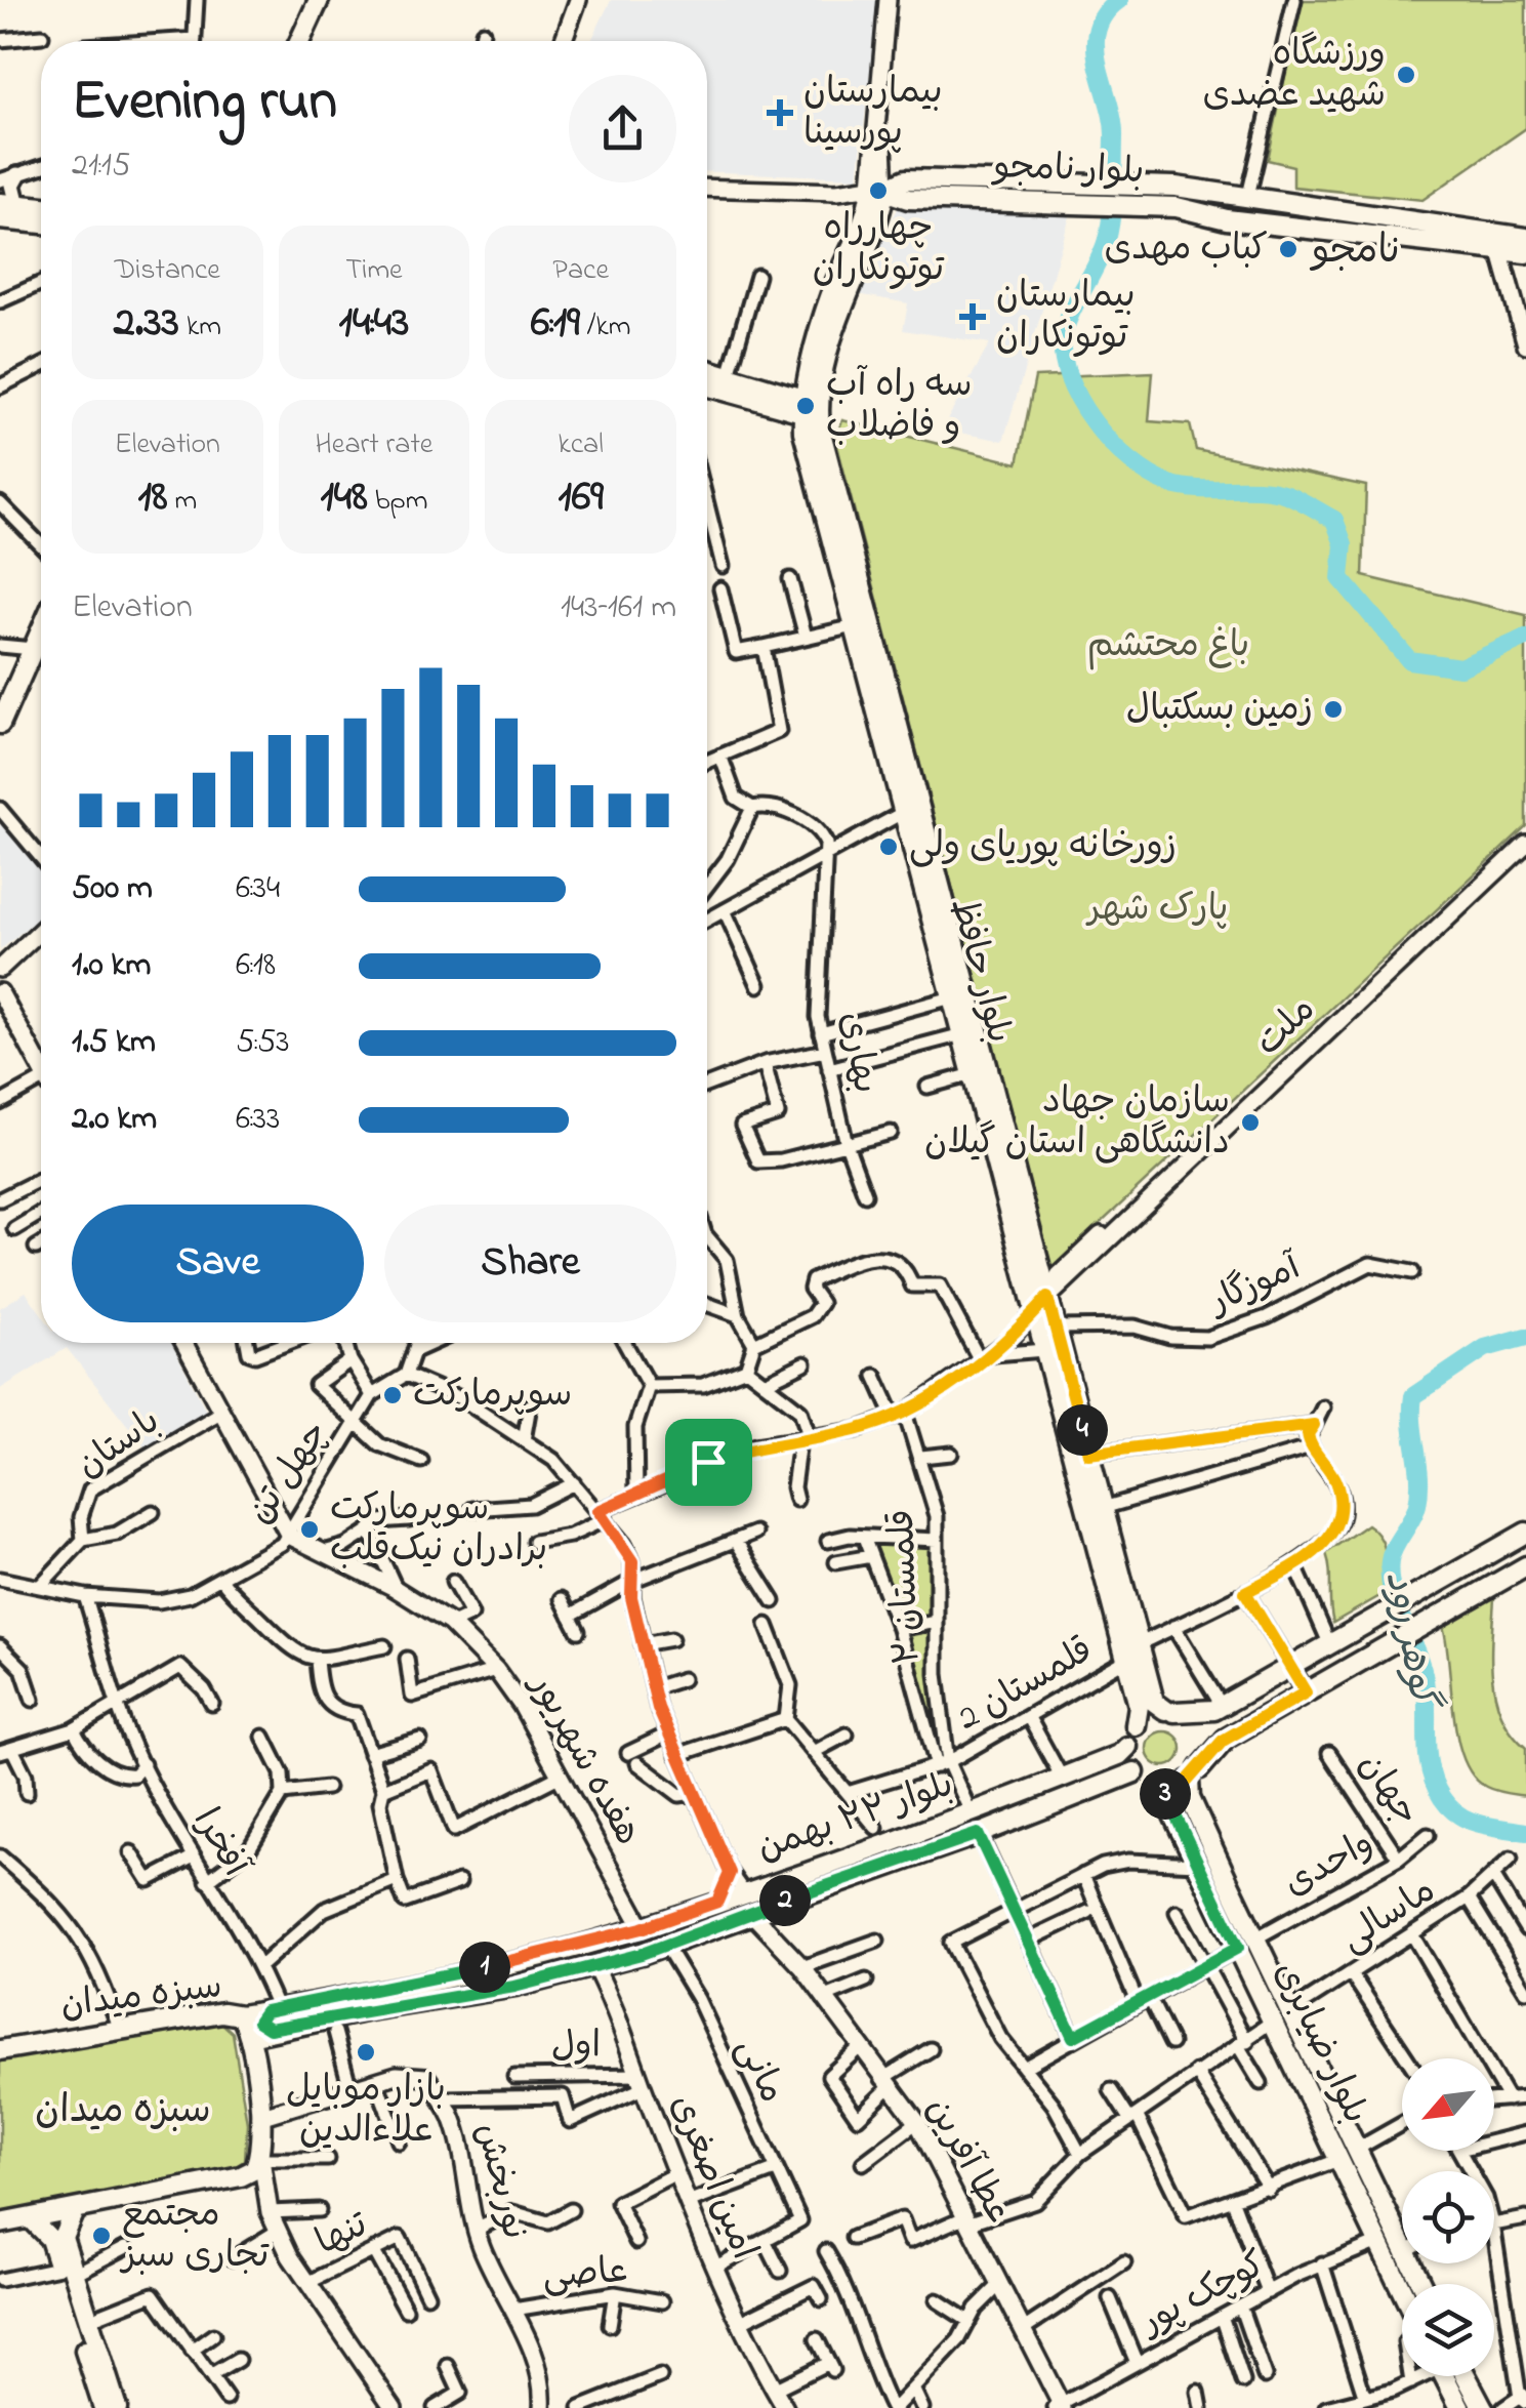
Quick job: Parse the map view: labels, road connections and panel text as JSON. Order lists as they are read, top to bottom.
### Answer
{
  "streets": {
    "main road": [
      "بلوار نامجو",
      "بلوار حافظ",
      "بلوار ۲۲ بهمن",
      "سبزه میدان",
      "بلوار ضیابری"
    ],
    "street": [
      "ملت",
      "بهاری",
      "آموزگار",
      "باستان",
      "چهل تن",
      "قلمستان ۲",
      "قلمستان 2",
      "هفده شهریور",
      "جهان",
      "آفخرا",
      "واحدی",
      "ماسالی",
      "اول",
      "مانی",
      "عطا آفرین",
      "امین اصغری",
      "نوربخش",
      "تنها",
      "عاصی",
      "کوچک پور"
    ]
  },
  "crossings": [
    ["بلوار نامجو", "بلوار حافظ"],
    ["بلوار حافظ", "ملت"],
    ["بلوار حافظ", "آموزگار"],
    ["بلوار حافظ", "قلمستان 2"],
    ["بلوار حافظ", "بلوار ۲۲ بهمن"],
    ["بلوار حافظ", "بلوار ضیابری"],
    ["باستان", "چهل تن"],
    ["چهل تن", "هفده شهریور"],
    ["چهل تن", "آفخرا"],
    ["قلمستان ۲", "قلمستان 2"],
    ["قلمستان 2", "بلوار ۲۲ بهمن"],
    ["هفده شهریور", "بلوار ۲۲ بهمن"],
    ["جهان", "واحدی"],
    ["بلوار ۲۲ بهمن", "آفخرا"],
    ["بلوار ۲۲ بهمن", "سبزه میدان"],
    ["بلوار ۲۲ بهمن", "بلوار ضیابری"],
    ["بلوار ۲۲ بهمن", "مانی"],
    ["بلوار ۲۲ بهمن", "عطا آفرین"],
    ["بلوار ۲۲ بهمن", "امین اصغری"],
    ["واحدی", "بلوار ضیابری"],
    ["ماسالی", "بلوار ضیابری"],
    ["ماسالی", "عطا آفرین"],
    ["سبزه میدان", "نوربخش"],
    ["بلوار ضیابری", "کوچک پور"],
    ["اول", "امین اصغری"],
    ["عطا آفرین", "کوچک پور"],
    ["نوربخش", "عاصی"]
  ],
  "districts": ["نامجو", "سبزه میدان"],
  "water": ["گوهر رود"],
  "parks": ["باغ محتشم", "پارک شهر"],
  "places": {
    "other": [
      "ورزشگاه شهید عضدی",
      "چهارراه توتونکاران",
      "کباب مهدی",
      "سه راه آب و فاضلاب",
      "زمین بسکتبال",
      "زورخانه پوریای ولی",
      "سازمان جهاد دانشگاهی استان گیلان",
      "سوپرمارکت",
      "سوپرمارکت برادران نیک‌قلب",
      "بازار موبایل علاءالدین",
      "مجتمع تجاری سبز"
    ],
    "health": ["بیمارستان پورسینا", "بیمارستان توتونکاران"]
  },
  "north": "bottom left",
  "page": {
    "heading": ["Evening run", "21:15"],
    "stats": [
      ["Distance", "2.33 km"],
      ["Time", "14:43"],
      ["Pace", "6:19 /km"],
      ["Elevation", "18 m"],
      ["Heart rate", "148 bpm"],
      ["kcal", "169"]
    ],
    "chart": ["Elevation", "143–161 m"],
    "list": [
      {
        "name": "500 m",
        "note": "6:34"
      },
      {
        "name": "1.0 km",
        "note": "6:18"
      },
      {
        "name": "1.5 km",
        "note": "5:53"
      },
      {
        "name": "2.0 km",
        "note": "6:33"
      }
    ],
    "buttons": ["Save", "Share"],
    "pins": [
      "4",
      "3",
      "2",
      "1"
    ]
  }
}
